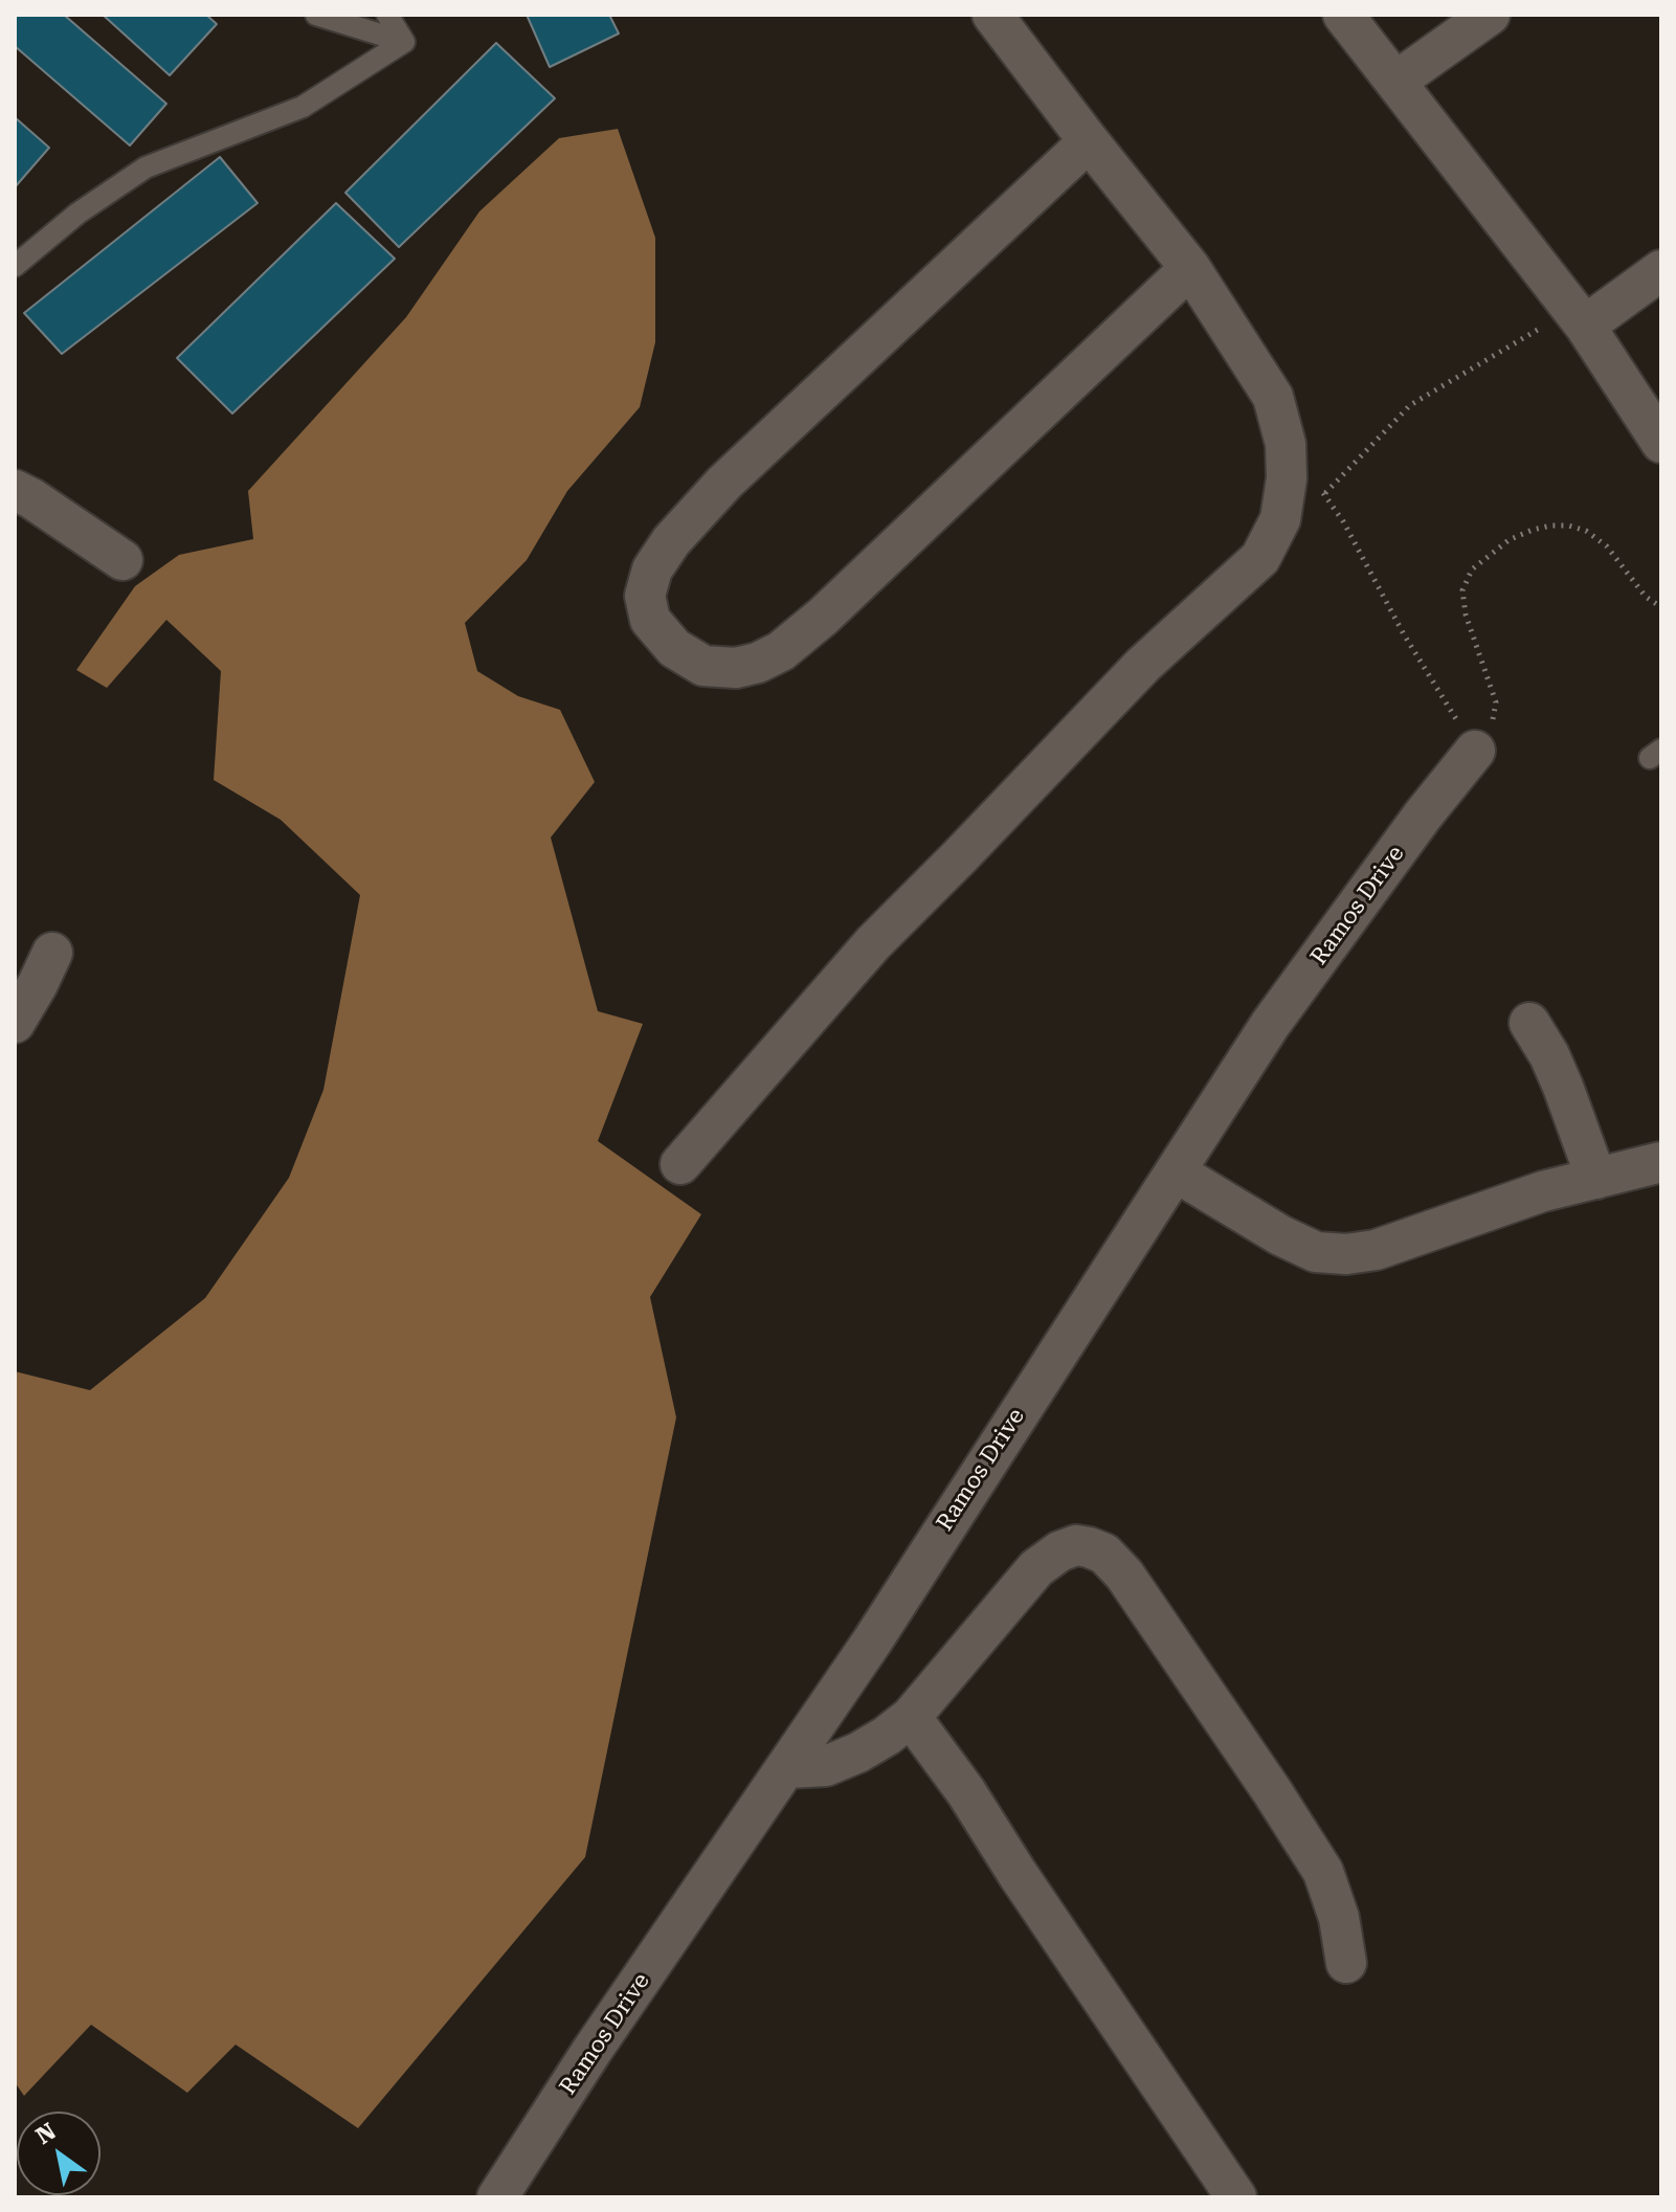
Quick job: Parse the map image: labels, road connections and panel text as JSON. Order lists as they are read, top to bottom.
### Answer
{
  "streets": {
    "street": ["Ramos Drive"]
  },
  "north": "top left"
}
